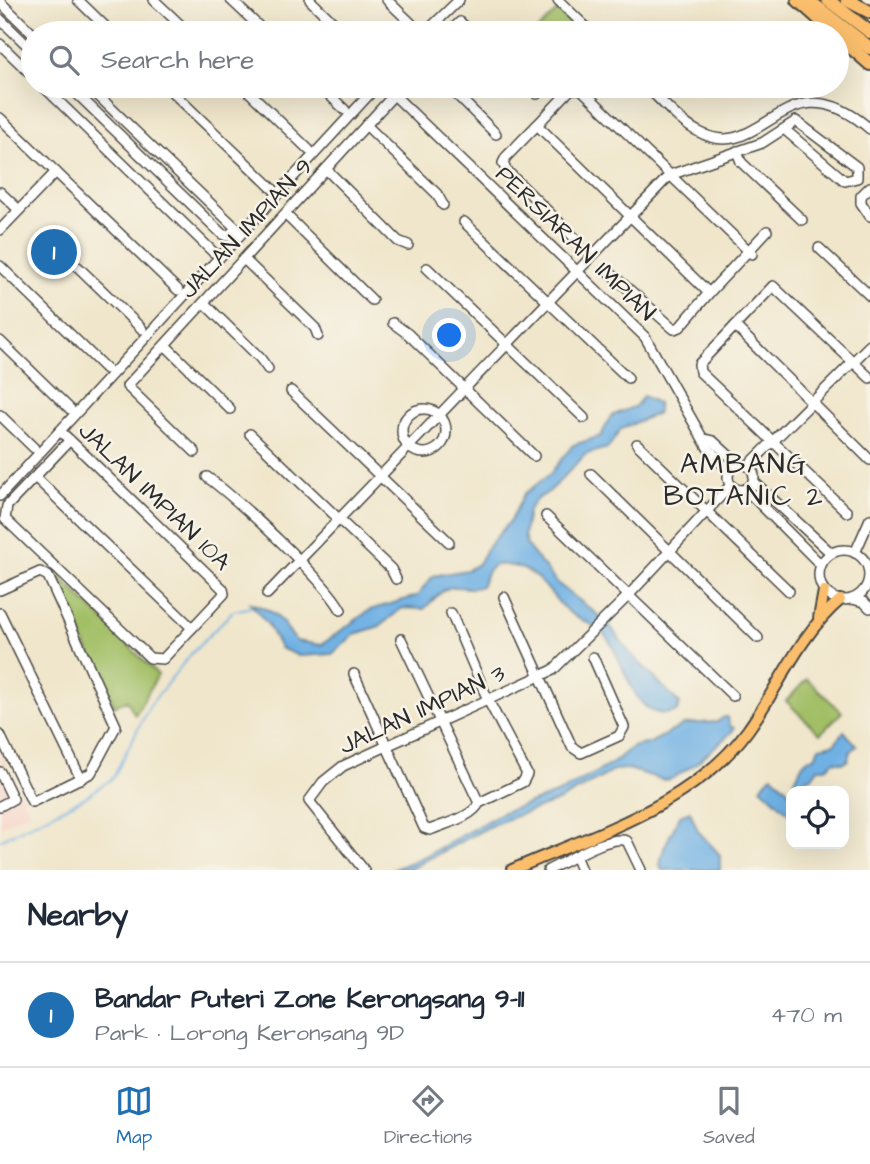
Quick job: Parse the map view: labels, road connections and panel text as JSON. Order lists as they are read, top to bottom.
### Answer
{
  "streets": {
    "street": [
      "JALAN IMPIAN 9",
      "PERSIARAN IMPIAN",
      "JALAN IMPIAN 10A",
      "JALAN IMPIAN 3"
    ]
  },
  "crossings": [
    ["PERSIARAN IMPIAN", "JALAN IMPIAN 3"]
  ],
  "districts": ["AMBANG BOTANIC 2"],
  "page": {
    "search": "Search here",
    "pins": "1",
    "heading": "Nearby",
    "list": [
      {
        "mark": "1",
        "name": "Bandar Puteri Zone Kerongsang 9-11",
        "note": "Park · Lorong Keronsang 9D",
        "value": "470 m"
      }
    ],
    "nav": ["Map", "Directions", "Saved"]
  }
}
